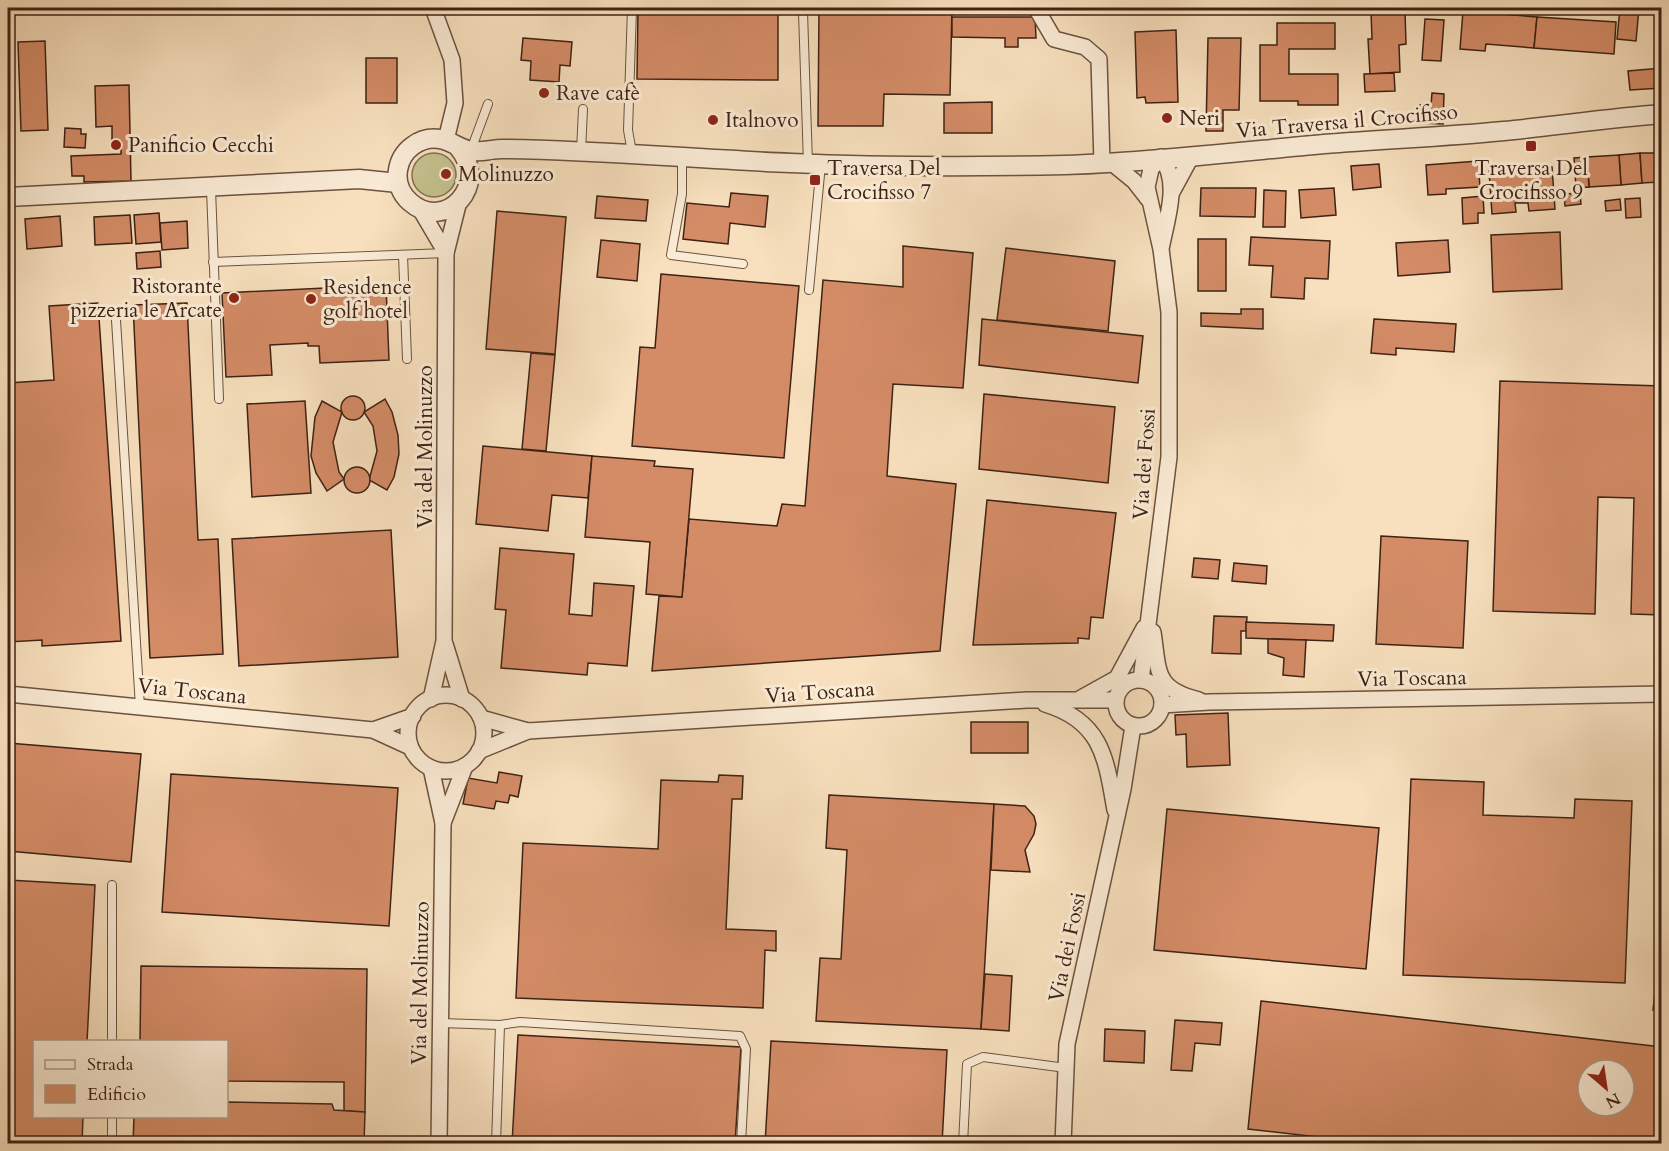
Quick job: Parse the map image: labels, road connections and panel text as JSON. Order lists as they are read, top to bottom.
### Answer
{
  "streets": {
    "street": [
      "Via Traversa il Crocifisso",
      "Via del Molinuzzo",
      "Via dei Fossi",
      "Via Toscana"
    ]
  },
  "crossings": [
    ["Via Traversa il Crocifisso", "Via del Molinuzzo"],
    ["Via Traversa il Crocifisso", "Via dei Fossi"],
    ["Via del Molinuzzo", "Via Toscana"],
    ["Via dei Fossi", "Via Toscana"]
  ],
  "places": {
    "other": [
      "Rave cafè",
      "Neri",
      "Italnovo",
      "Panificio Cecchi",
      "Molinuzzo",
      "Ristorante pizzeria le Arcate",
      "Residence golf hotel"
    ],
    "transit": ["Traversa Del Crocifisso 9", "Traversa Del Crocifisso 7"]
  },
  "legend": ["Strada", "Edificio"],
  "north": "bottom right"
}
